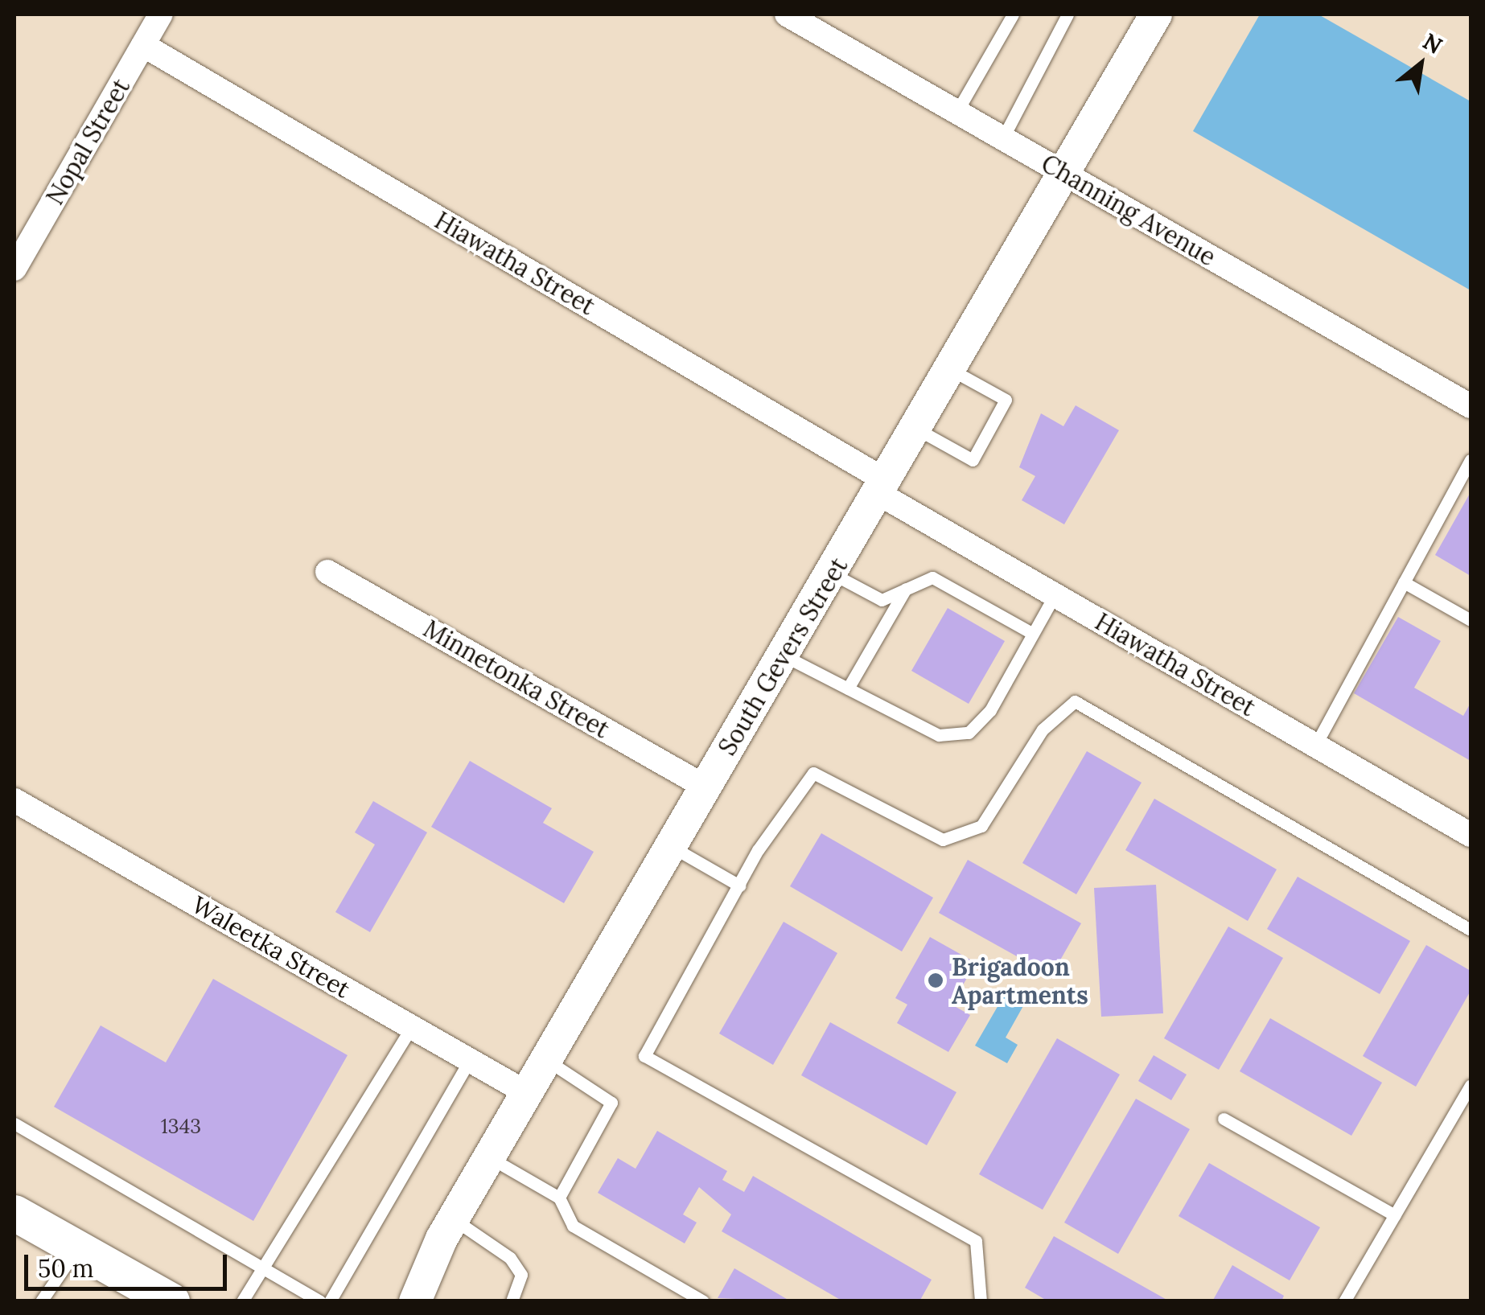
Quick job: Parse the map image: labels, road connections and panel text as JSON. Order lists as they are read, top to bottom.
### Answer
{
  "streets": {
    "street": [
      "Nopal Street",
      "Channing Avenue",
      "Hiawatha Street",
      "South Gevers Street",
      "Minnetonka Street",
      "Waleetka Street"
    ]
  },
  "crossings": [
    ["Nopal Street", "Hiawatha Street"],
    ["Channing Avenue", "South Gevers Street"],
    ["Hiawatha Street", "South Gevers Street"],
    ["South Gevers Street", "Minnetonka Street"],
    ["South Gevers Street", "Waleetka Street"]
  ],
  "places": ["Brigadoon Apartments"],
  "house_numbers": ["1343"],
  "scale_bar": "50 m",
  "north": "top right"
}
